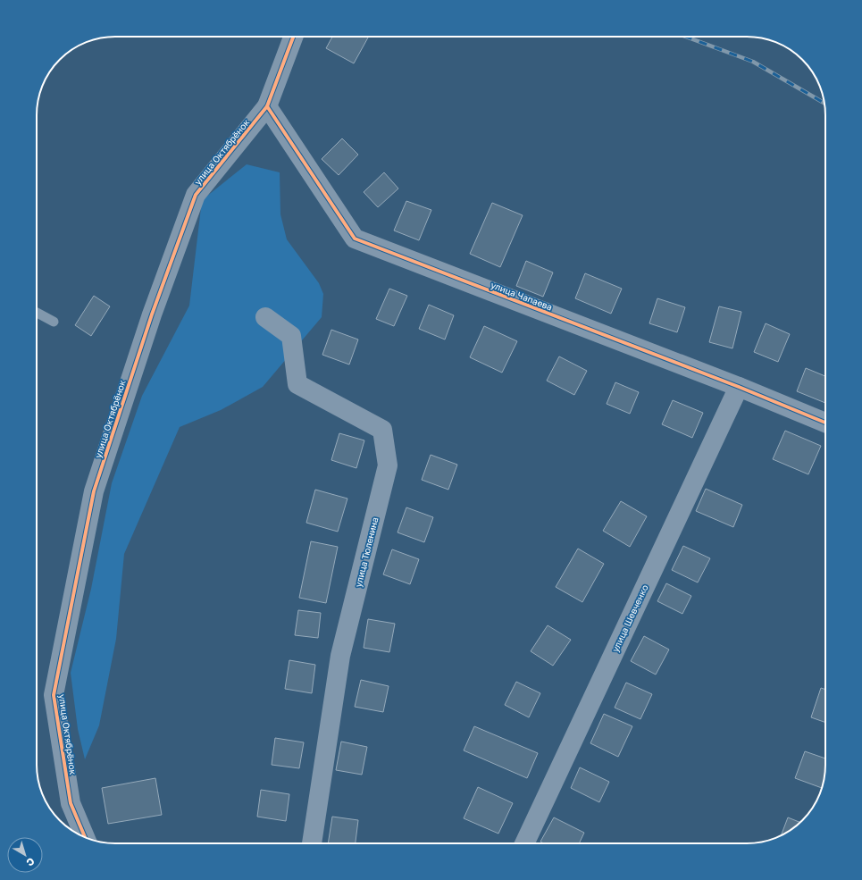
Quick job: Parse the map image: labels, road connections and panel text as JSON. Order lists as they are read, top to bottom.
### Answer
{
  "streets": {
    "street": [
      "улица Октябрёнок",
      "улица Чапаева",
      "улица Тюленина",
      "улица Шевченко"
    ]
  },
  "crossings": [
    ["улица Октябрёнок", "улица Чапаева"],
    ["улица Чапаева", "улица Шевченко"]
  ],
  "north": "bottom right"
}
